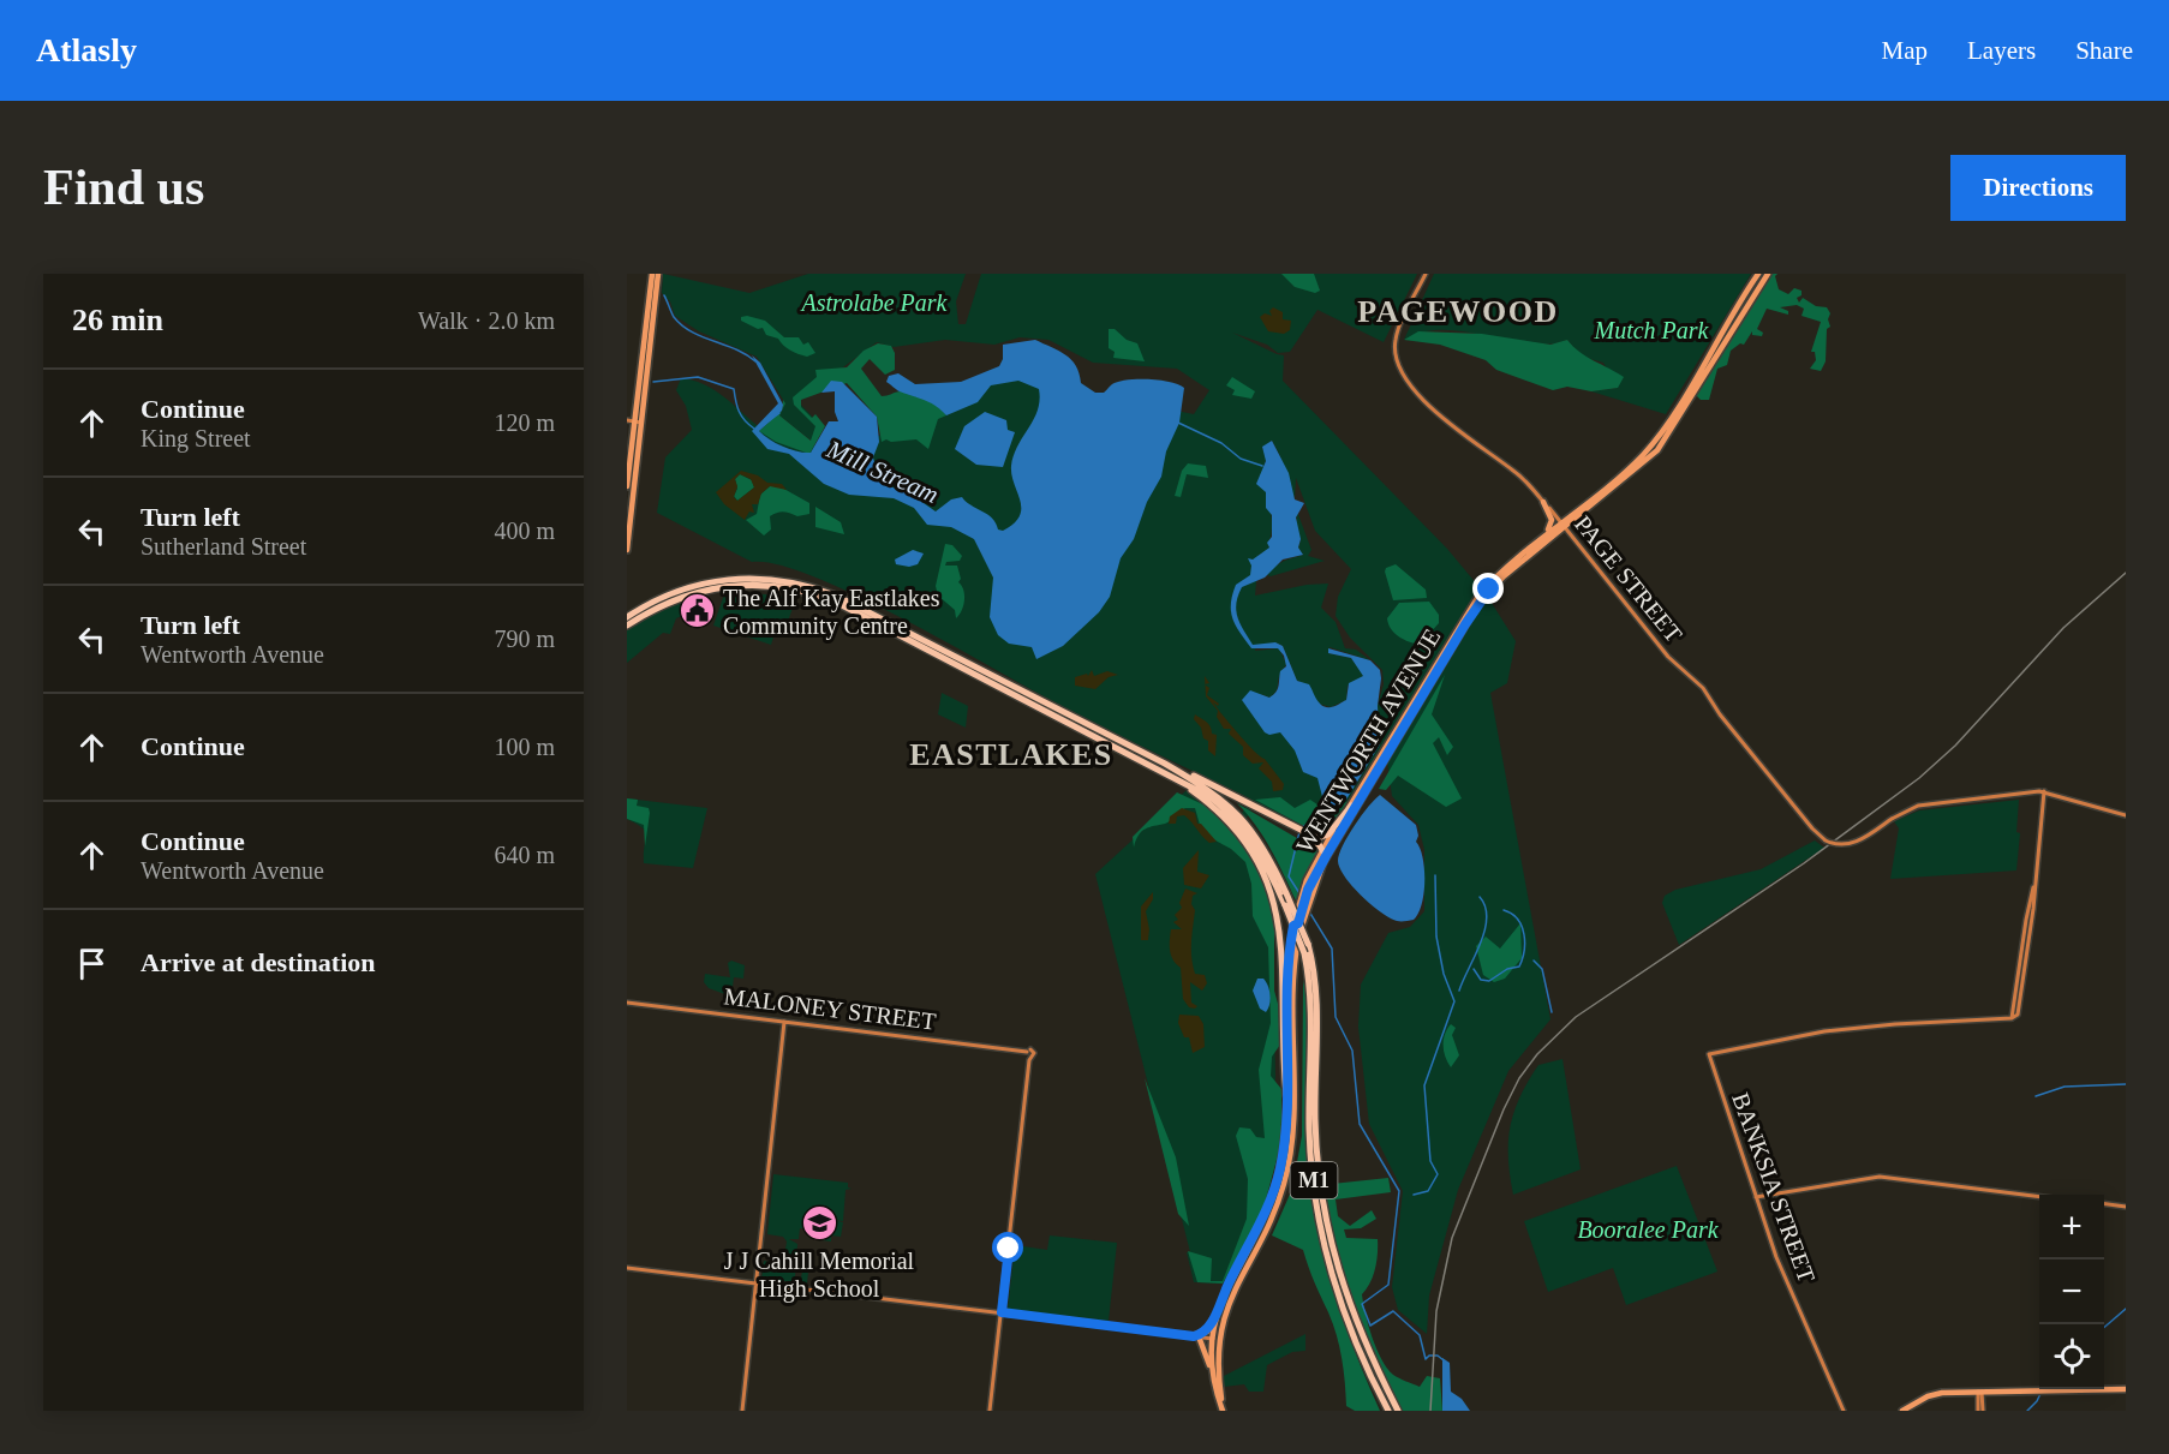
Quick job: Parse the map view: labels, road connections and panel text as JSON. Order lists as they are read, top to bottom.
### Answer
{
  "streets": {
    "highway": ["M1"],
    "main road": ["WENTWORTH AVENUE"],
    "street": ["PAGE STREET", "MALONEY STREET", "BANKSIA STREET"]
  },
  "crossings": [
    ["PAGE STREET", "WENTWORTH AVENUE"],
    ["PAGE STREET", "BANKSIA STREET"]
  ],
  "districts": ["PAGEWOOD", "EASTLAKES"],
  "water": ["Mill Stream"],
  "parks": ["Astrolabe Park", "Mutch Park", "Booralee Park"],
  "places": {
    "public building": ["The Alf Kay Eastlakes Community Centre"],
    "school or university": ["J J Cahill Memorial High School"]
  },
  "page": {
    "header": "Atlasly",
    "nav": ["Map", "Layers", "Share"],
    "buttons": "Directions",
    "title": "Find us",
    "heading": ["26 min", "Walk · 2.0 km"],
    "list": [
      ["Continue", "King Street", "120 m"],
      ["Turn left", "Sutherland Street", "400 m"],
      ["Turn left", "Wentworth Avenue", "790 m"],
      ["Continue", "100 m"],
      ["Continue", "Wentworth Avenue", "640 m"],
      "Arrive at destination"
    ],
    "map_buttons": ["+", "−"]
  }
}
